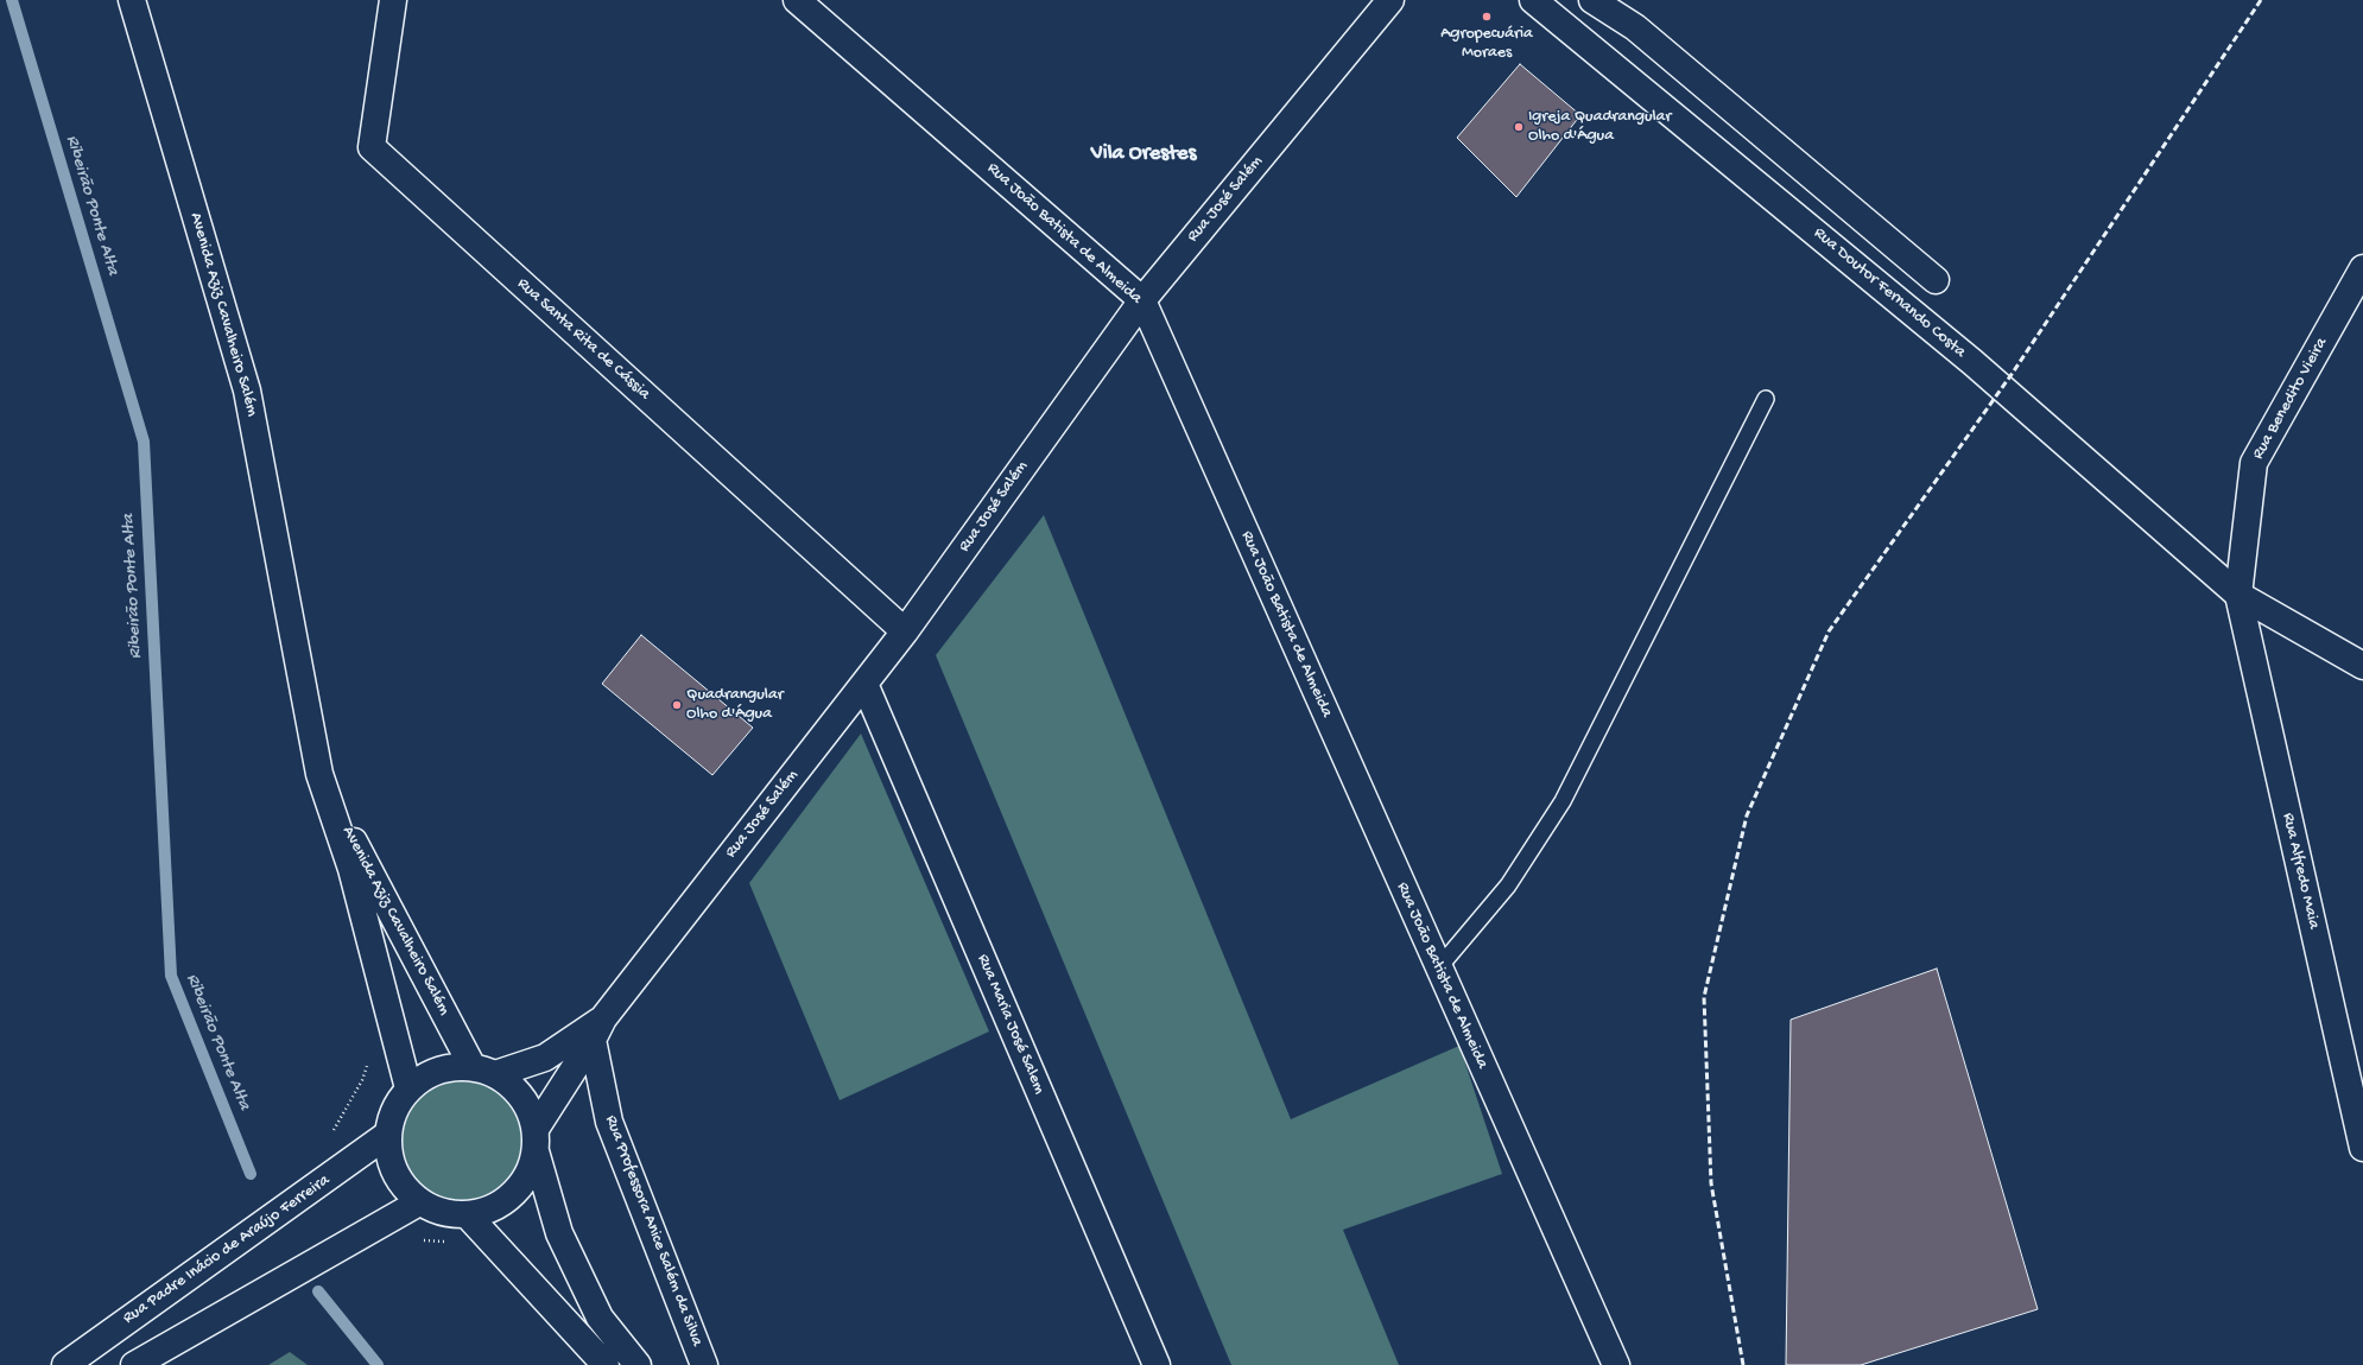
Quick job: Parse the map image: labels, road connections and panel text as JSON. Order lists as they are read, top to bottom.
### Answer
{
  "streets": {
    "street": [
      "Rua José Salém",
      "Rua João Batista de Almeida",
      "Rua Doutor Fernando Costa",
      "Avenida Aziz Cavalheiro Salém",
      "Rua Santa Rita de Cássia",
      "Rua Benedito Vieira",
      "Rua Alfredo Maia",
      "Rua Maria José Salem",
      "Rua Professora Anice Salém da Silva",
      "Rua Padre Inácio de Araújo Ferreira"
    ]
  },
  "crossings": [
    ["Rua José Salém", "Rua João Batista de Almeida"],
    ["Rua José Salém", "Rua Santa Rita de Cássia"],
    ["Rua José Salém", "Rua Maria José Salem"],
    ["Rua José Salém", "Rua Professora Anice Salém da Silva"],
    ["Rua Doutor Fernando Costa", "Rua Benedito Vieira"],
    ["Rua Doutor Fernando Costa", "Rua Alfredo Maia"],
    ["Avenida Aziz Cavalheiro Salém", "Rua Padre Inácio de Araújo Ferreira"],
    ["Rua Benedito Vieira", "Rua Alfredo Maia"]
  ],
  "districts": ["Vila Orestes"],
  "water": ["Ribeirão Ponte Alta"],
  "places": ["Agropecuária Moraes", "Igreja Quadrangular Olho d'Água", "Quadrangular Olho d'Água"]
}
